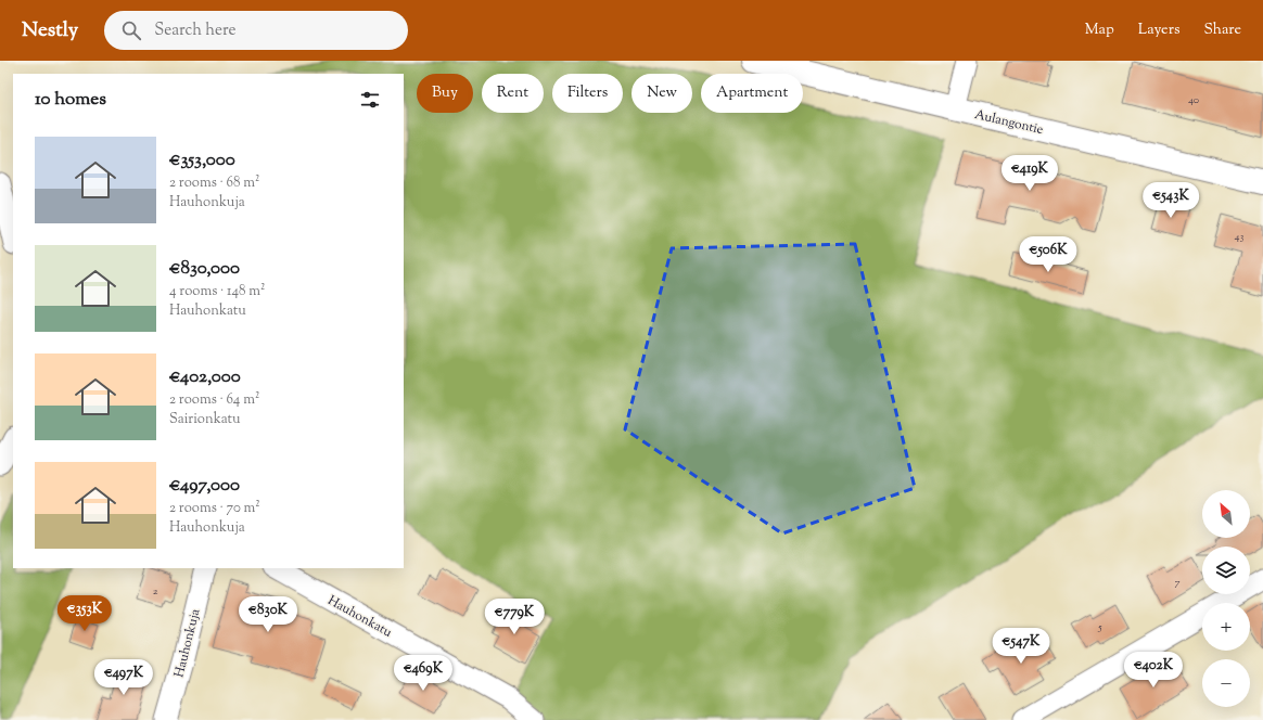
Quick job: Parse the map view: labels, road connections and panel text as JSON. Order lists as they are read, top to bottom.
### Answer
{
  "streets": {
    "main road": ["Aulangontie"],
    "street": ["Hauhonkatu", "Hauhonkuja"]
  },
  "house_numbers": [
    "40",
    "43",
    "7",
    "2",
    "5"
  ],
  "north": "top left",
  "page": {
    "header": "Nestly",
    "search": "Search here",
    "nav": ["Map", "Layers", "Share"],
    "chip": [
      "Buy",
      "Rent",
      "Filters",
      "New",
      "Apartment"
    ],
    "heading": "10 homes",
    "list": [
      {
        "name": "€353,000",
        "note": "2 rooms · 68 m² · Hauhonkuja"
      },
      {
        "name": "€830,000",
        "note": "4 rooms · 148 m² · Hauhonkatu"
      },
      {
        "name": "€402,000",
        "note": "2 rooms · 64 m² · Sairionkatu"
      },
      {
        "name": "€497,000",
        "note": "2 rooms · 70 m² · Hauhonkuja"
      }
    ],
    "price": [
      "€419K",
      "€543K",
      "€506K",
      "€353K",
      "€830K",
      "€779K",
      "€547K",
      "€402K",
      "€469K",
      "€497K"
    ],
    "map_buttons": ["+", "−"]
  }
}
